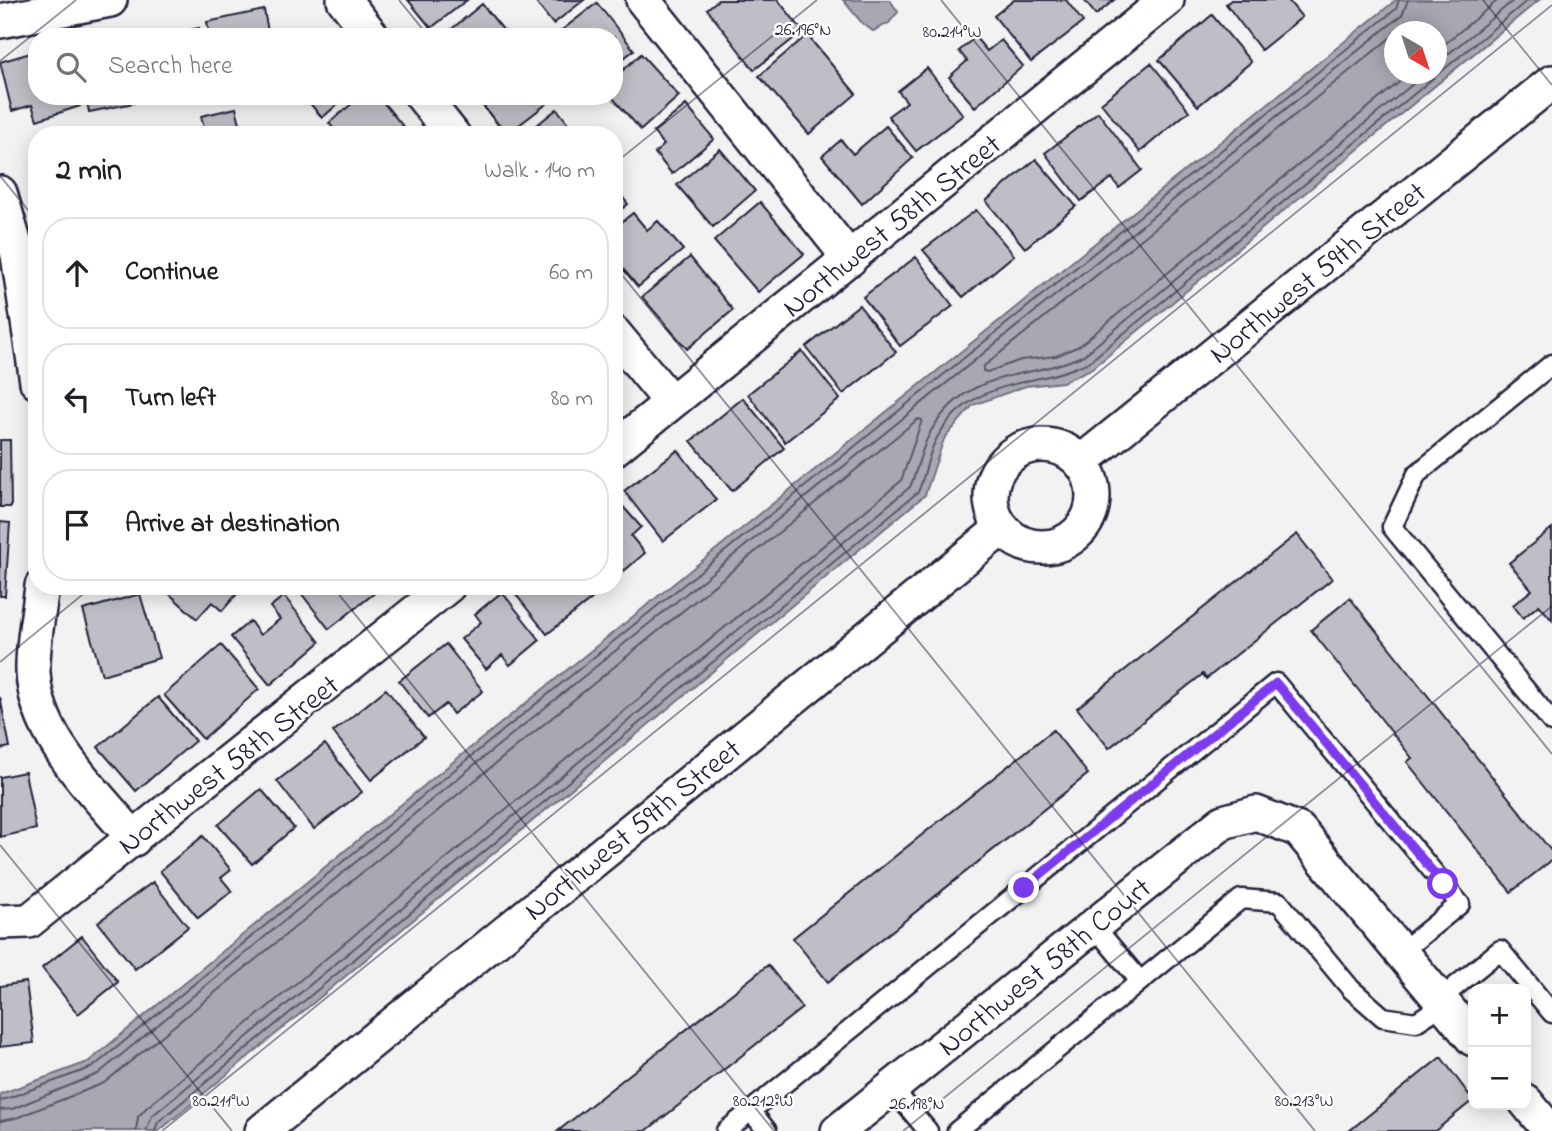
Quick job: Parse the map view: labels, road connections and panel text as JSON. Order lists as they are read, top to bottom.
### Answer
{
  "streets": {
    "street": ["Northwest 58th Street", "Northwest 59th Street", "Northwest 58th Court"]
  },
  "north": "bottom right",
  "page": {
    "search": "Search here",
    "heading": ["2 min", "Walk · 140 m"],
    "list": [
      ["Continue", "60 m"],
      ["Turn left", "80 m"],
      "Arrive at destination"
    ],
    "map_buttons": ["+", "−"]
  },
  "coordinates": [
    "26.196°N",
    "80.214°W",
    "80.211°W",
    "80.212°W",
    "80.213°W",
    "26.198°N"
  ]
}
